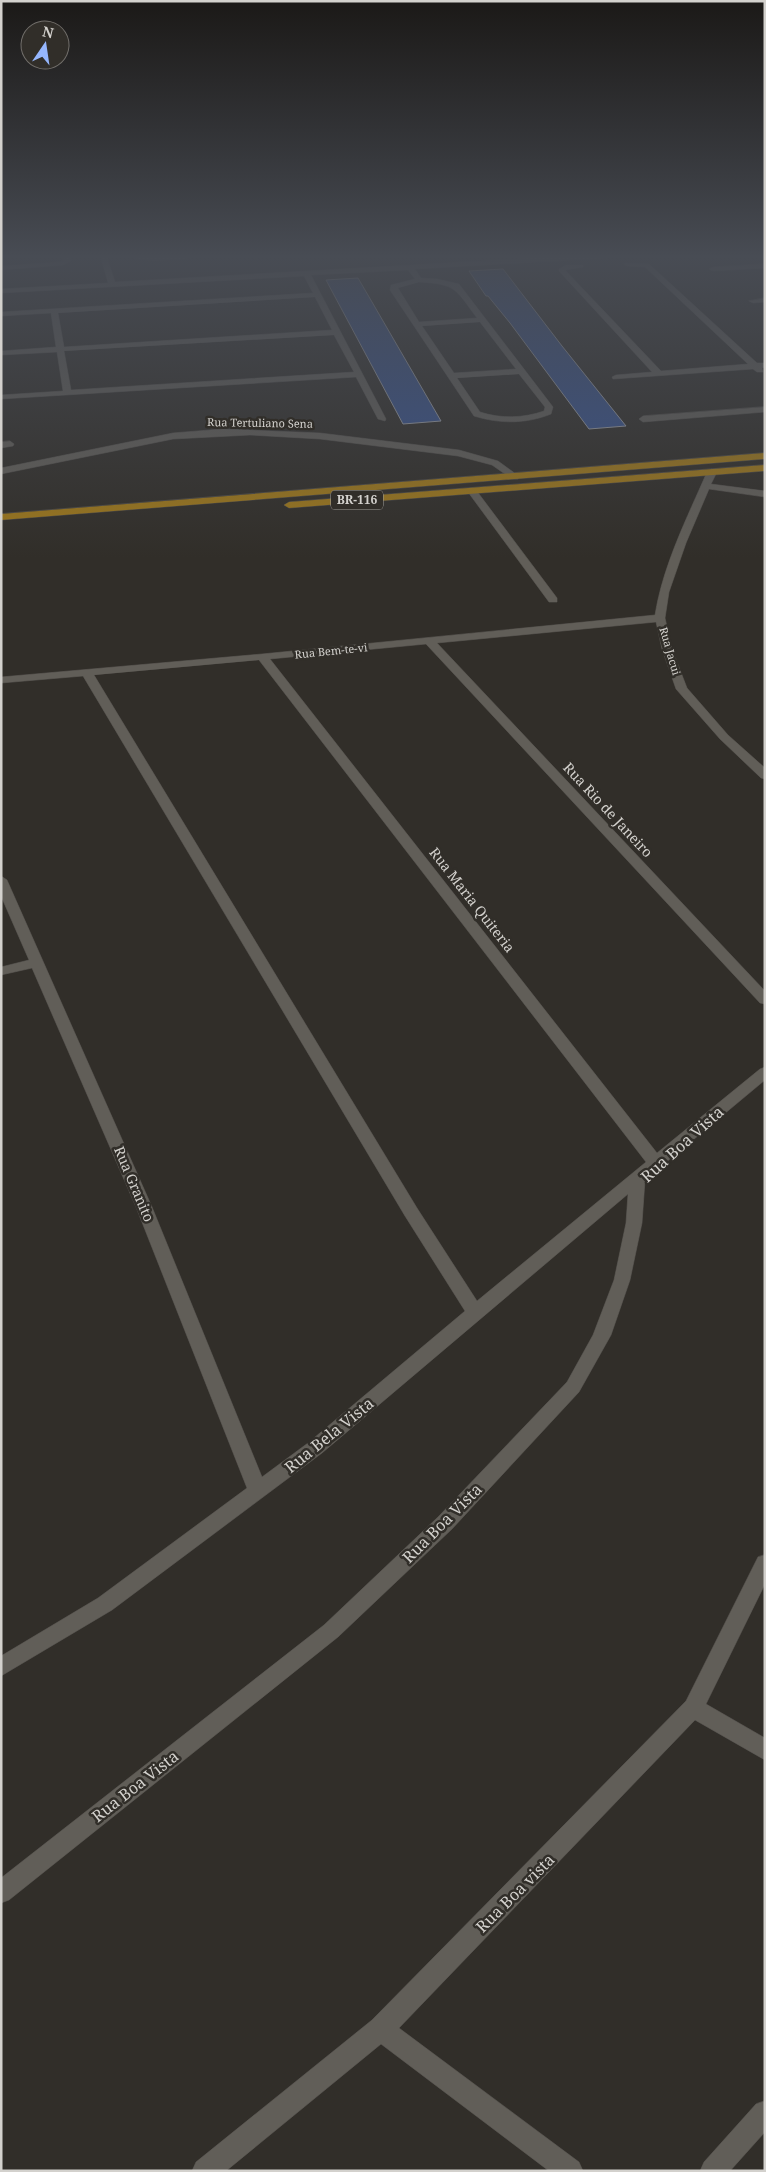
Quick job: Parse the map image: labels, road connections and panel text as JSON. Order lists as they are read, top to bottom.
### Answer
{
  "streets": {
    "highway": ["BR-116"],
    "street": [
      "Rua Tertuliano Sena",
      "Rua Bem-te-vi",
      "Rua Jacui",
      "Rua Rio de Janeiro",
      "Rua Maria Quiteria",
      "Rua Boa Vista",
      "Rua Granito",
      "Rua Bela Vista",
      "Rua Boa vista"
    ]
  },
  "crossings": [
    ["BR-116", "Rua Jacui"],
    ["Rua Bem-te-vi", "Rua Jacui"],
    ["Rua Bem-te-vi", "Rua Rio de Janeiro"],
    ["Rua Bem-te-vi", "Rua Maria Quiteria"],
    ["Rua Maria Quiteria", "Rua Boa Vista"],
    ["Rua Boa Vista", "Rua Bela Vista"],
    ["Rua Granito", "Rua Bela Vista"]
  ],
  "north": "top"
}
